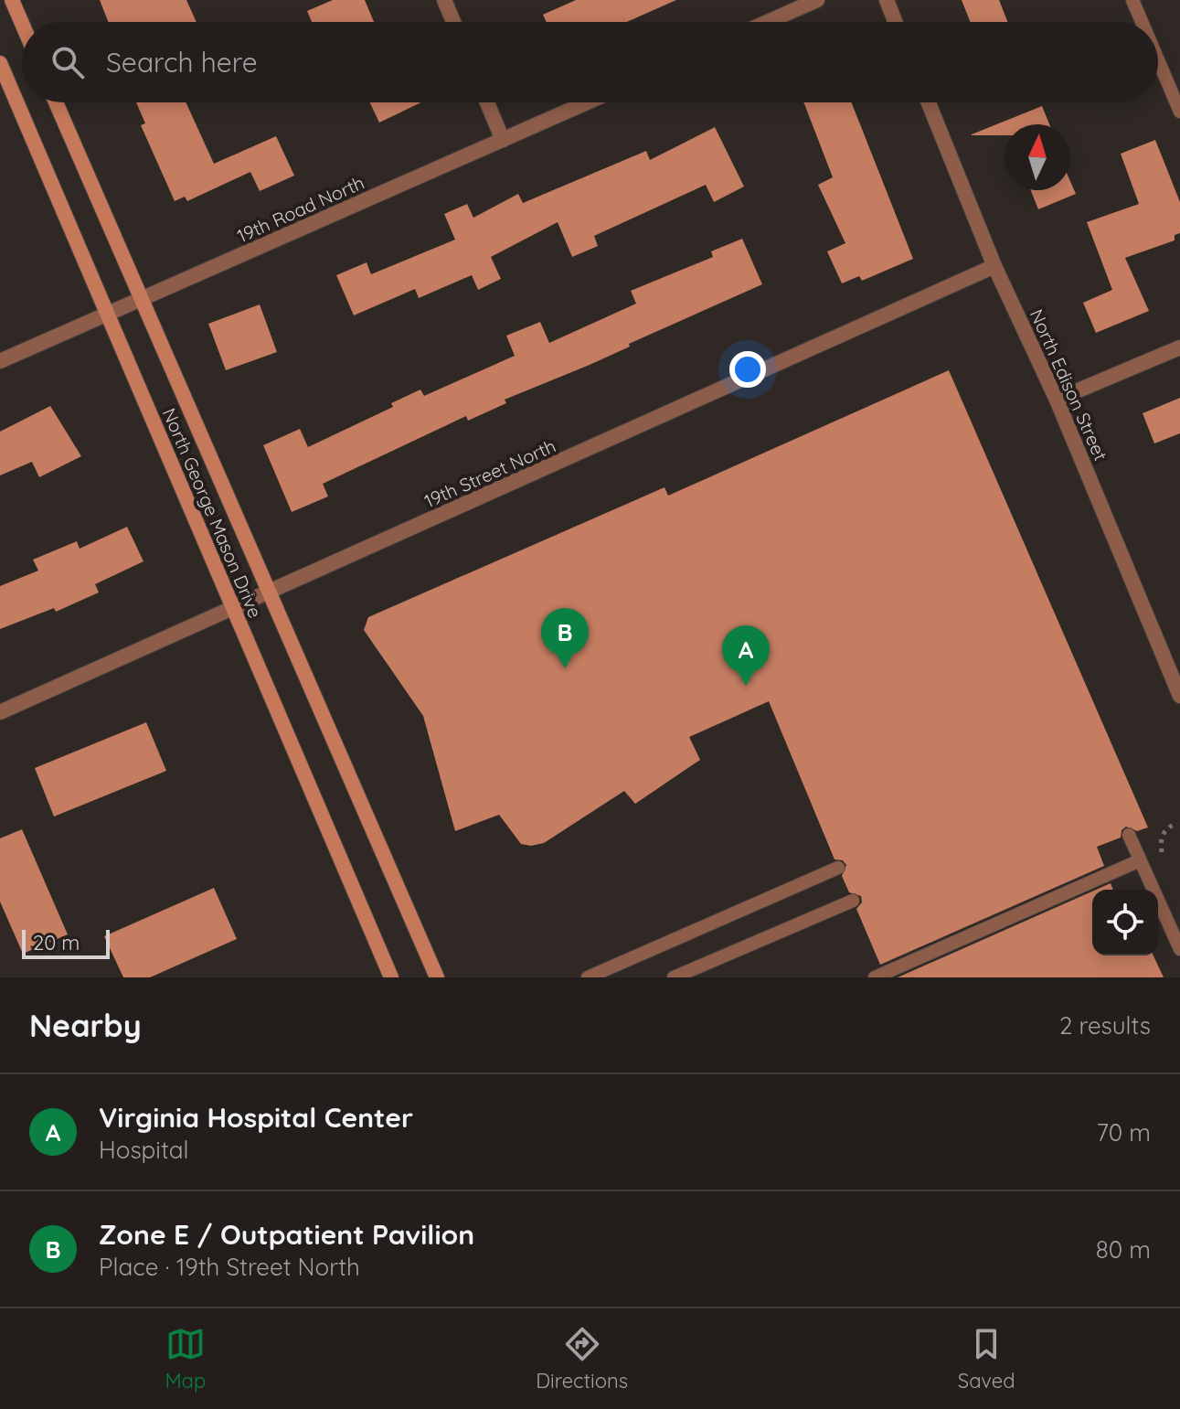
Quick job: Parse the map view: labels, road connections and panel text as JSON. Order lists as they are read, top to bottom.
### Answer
{
  "streets": {
    "main road": ["North George Mason Drive"],
    "street": ["19th Road North", "North Edison Street", "19th Street North"]
  },
  "crossings": [
    ["19th Road North", "North George Mason Drive"],
    ["North Edison Street", "19th Street North"],
    ["19th Street North", "North George Mason Drive"]
  ],
  "scale_bar": "20 m",
  "north": "top",
  "page": {
    "search": "Search here",
    "pins": ["B", "A"],
    "scale": "20 m",
    "heading": ["Nearby", "2 results"],
    "list": [
      {
        "mark": "A",
        "name": "Virginia Hospital Center",
        "note": "Hospital",
        "value": "70 m"
      },
      {
        "mark": "B",
        "name": "Zone E / Outpatient Pavilion",
        "note": "Place · 19th Street North",
        "value": "80 m"
      }
    ],
    "nav": ["Map", "Directions", "Saved"]
  }
}
